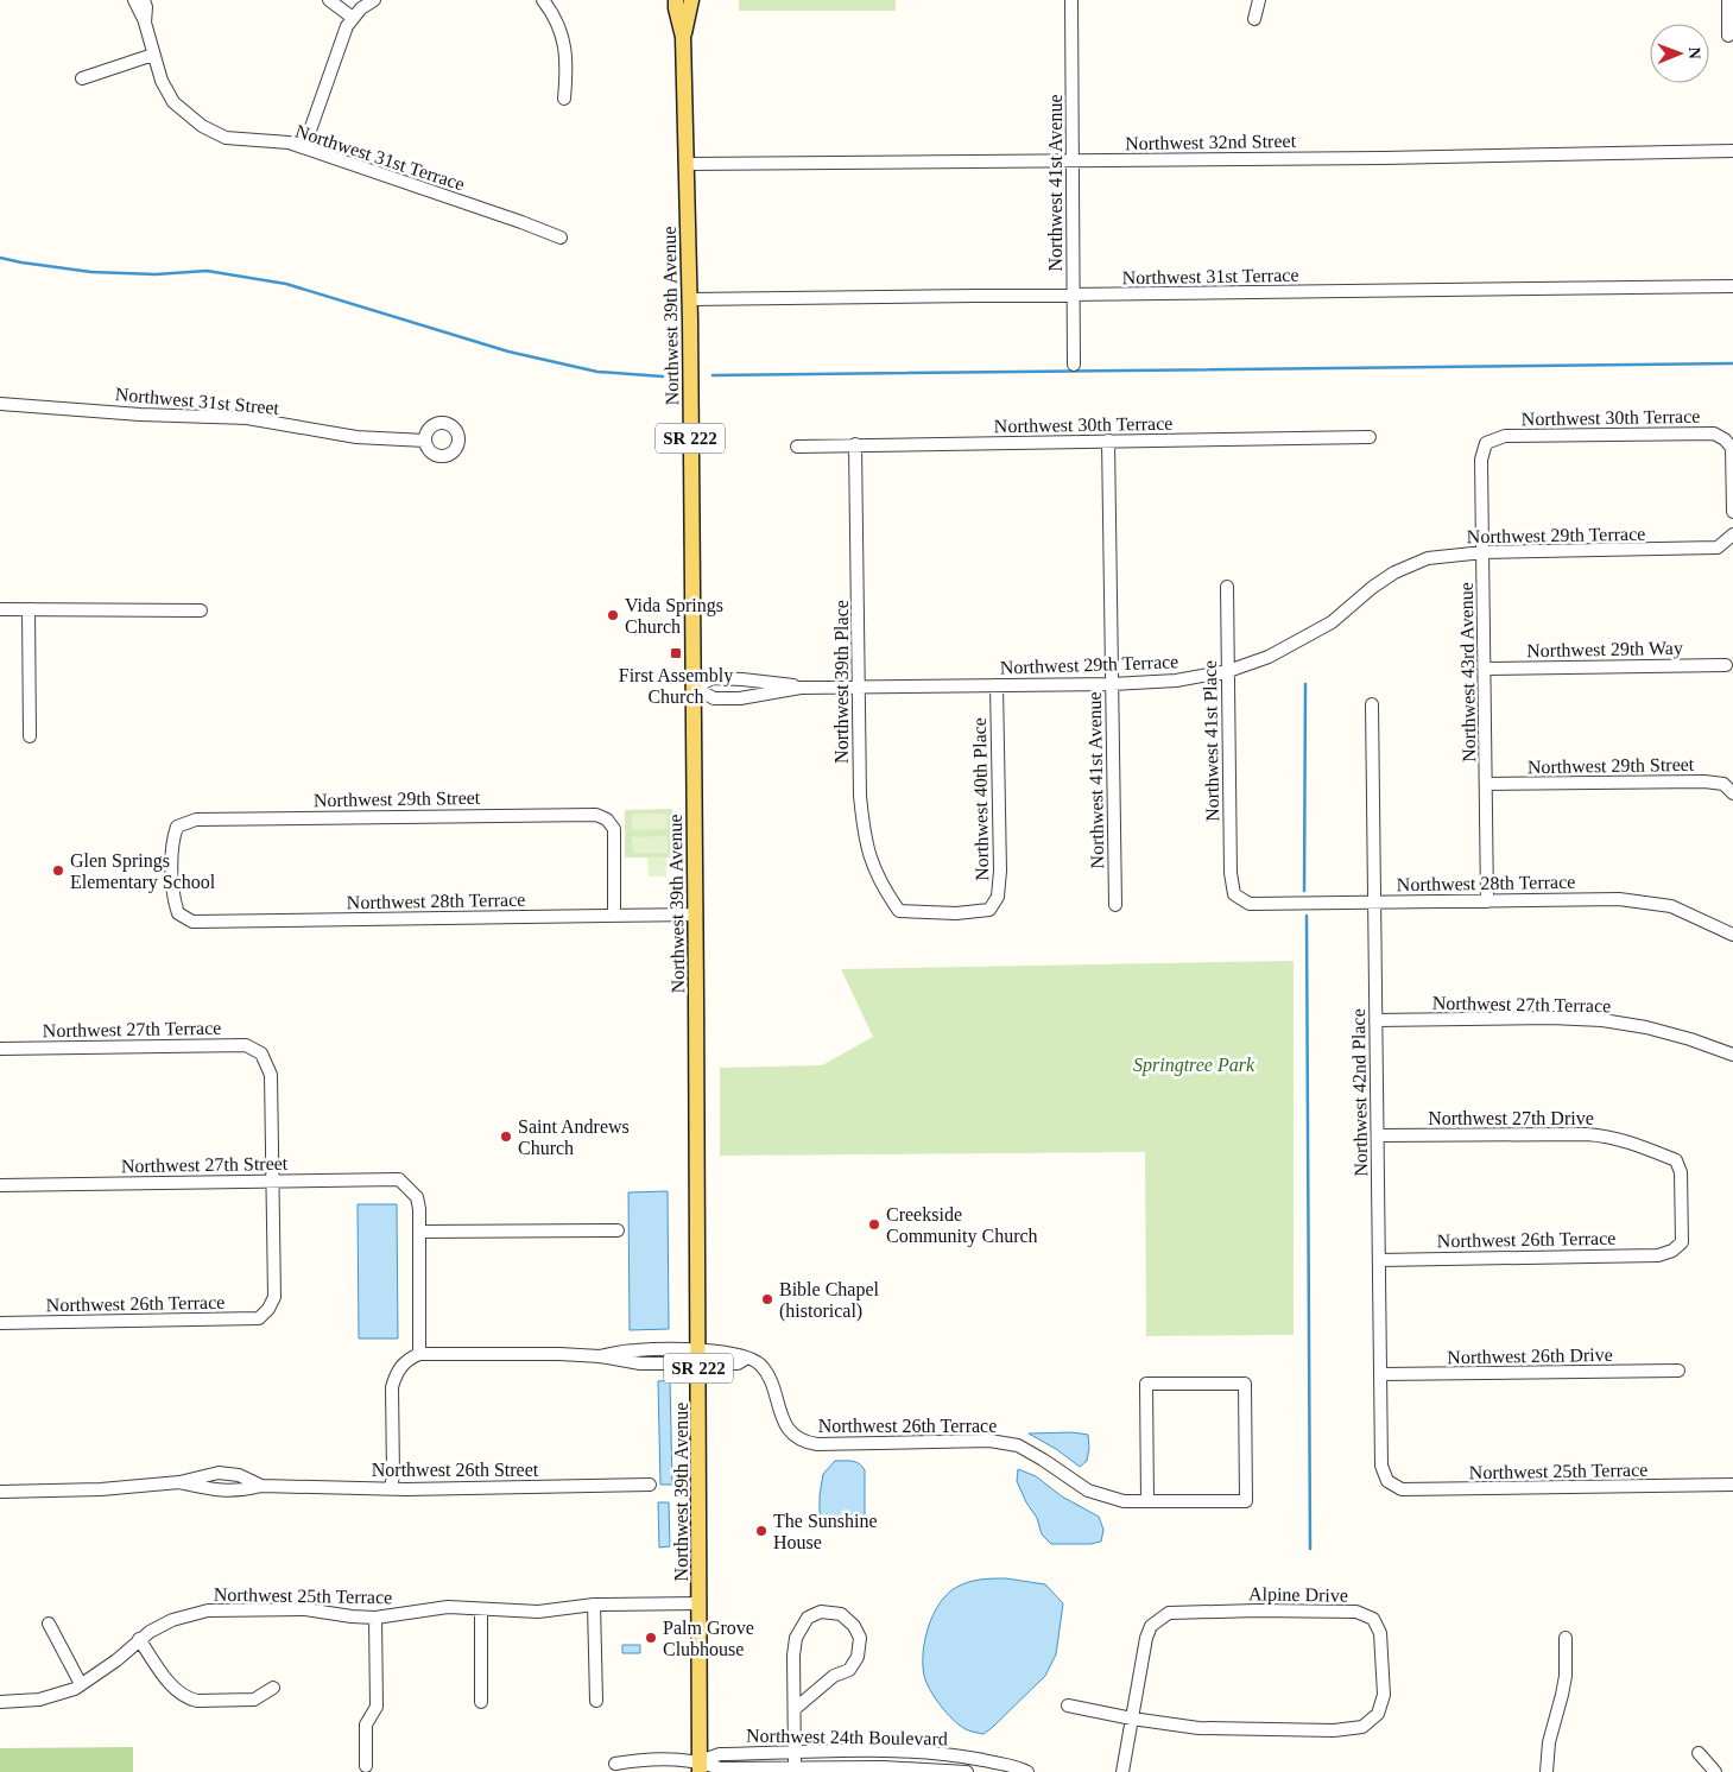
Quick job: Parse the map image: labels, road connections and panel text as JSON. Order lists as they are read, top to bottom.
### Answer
{
  "streets": {
    "main road": ["Northwest 39th Avenue", "SR 222"],
    "street": [
      "Northwest 32nd Street",
      "Northwest 31st Terrace",
      "Northwest 41st Avenue",
      "Northwest 31st Street",
      "Northwest 30th Terrace",
      "Northwest 29th Terrace",
      "Northwest 29th Way",
      "Northwest 43rd Avenue",
      "Northwest 39th Place",
      "Northwest 41st Place",
      "Northwest 29th Street",
      "Northwest 40th Place",
      "Northwest 28th Terrace",
      "Northwest 27th Terrace",
      "Northwest 42nd Place",
      "Northwest 27th Drive",
      "Northwest 27th Street",
      "Northwest 26th Terrace",
      "Northwest 26th Drive",
      "Northwest 26th Street",
      "Northwest 25th Terrace",
      "Alpine Drive",
      "Northwest 24th Boulevard"
    ]
  },
  "crossings": [
    ["Northwest 32nd Street", "Northwest 41st Avenue"],
    ["Northwest 32nd Street", "Northwest 39th Avenue"],
    ["Northwest 31st Terrace", "Northwest 41st Avenue"],
    ["Northwest 31st Terrace", "Northwest 39th Avenue"],
    ["Northwest 41st Avenue", "Northwest 30th Terrace"],
    ["Northwest 41st Avenue", "Northwest 29th Terrace"],
    ["Northwest 39th Avenue", "Northwest 29th Terrace"],
    ["Northwest 39th Avenue", "Northwest 28th Terrace"],
    ["Northwest 39th Avenue", "Northwest 26th Terrace"],
    ["Northwest 39th Avenue", "Northwest 25th Terrace"],
    ["Northwest 39th Avenue", "Northwest 24th Boulevard"],
    ["Northwest 30th Terrace", "Northwest 43rd Avenue"],
    ["Northwest 30th Terrace", "Northwest 39th Place"],
    ["Northwest 29th Terrace", "Northwest 43rd Avenue"],
    ["Northwest 29th Terrace", "Northwest 39th Place"],
    ["Northwest 29th Terrace", "Northwest 41st Place"],
    ["Northwest 29th Terrace", "Northwest 40th Place"],
    ["Northwest 29th Way", "Northwest 43rd Avenue"],
    ["Northwest 43rd Avenue", "Northwest 29th Street"],
    ["Northwest 43rd Avenue", "Northwest 28th Terrace"],
    ["Northwest 39th Place", "Northwest 40th Place"],
    ["Northwest 41st Place", "Northwest 28th Terrace"],
    ["Northwest 29th Street", "Northwest 28th Terrace"],
    ["Northwest 28th Terrace", "Northwest 42nd Place"],
    ["Northwest 27th Terrace", "Northwest 42nd Place"],
    ["Northwest 27th Terrace", "Northwest 27th Street"],
    ["Northwest 27th Terrace", "Northwest 26th Terrace"],
    ["Northwest 42nd Place", "Northwest 27th Drive"],
    ["Northwest 42nd Place", "Northwest 26th Terrace"],
    ["Northwest 42nd Place", "Northwest 26th Drive"],
    ["Northwest 42nd Place", "Northwest 25th Terrace"],
    ["Northwest 27th Drive", "Northwest 26th Terrace"],
    ["Northwest 27th Street", "Northwest 26th Terrace"]
  ],
  "parks": ["Springtree Park"],
  "places": {
    "other": [
      "Vida Springs Church",
      "Glen Springs Elementary School",
      "Saint Andrews Church",
      "Creekside Community Church",
      "Bible Chapel (historical)",
      "The Sunshine House",
      "Palm Grove Clubhouse"
    ],
    "transit": ["First Assembly Church"]
  },
  "north": "right"
}
